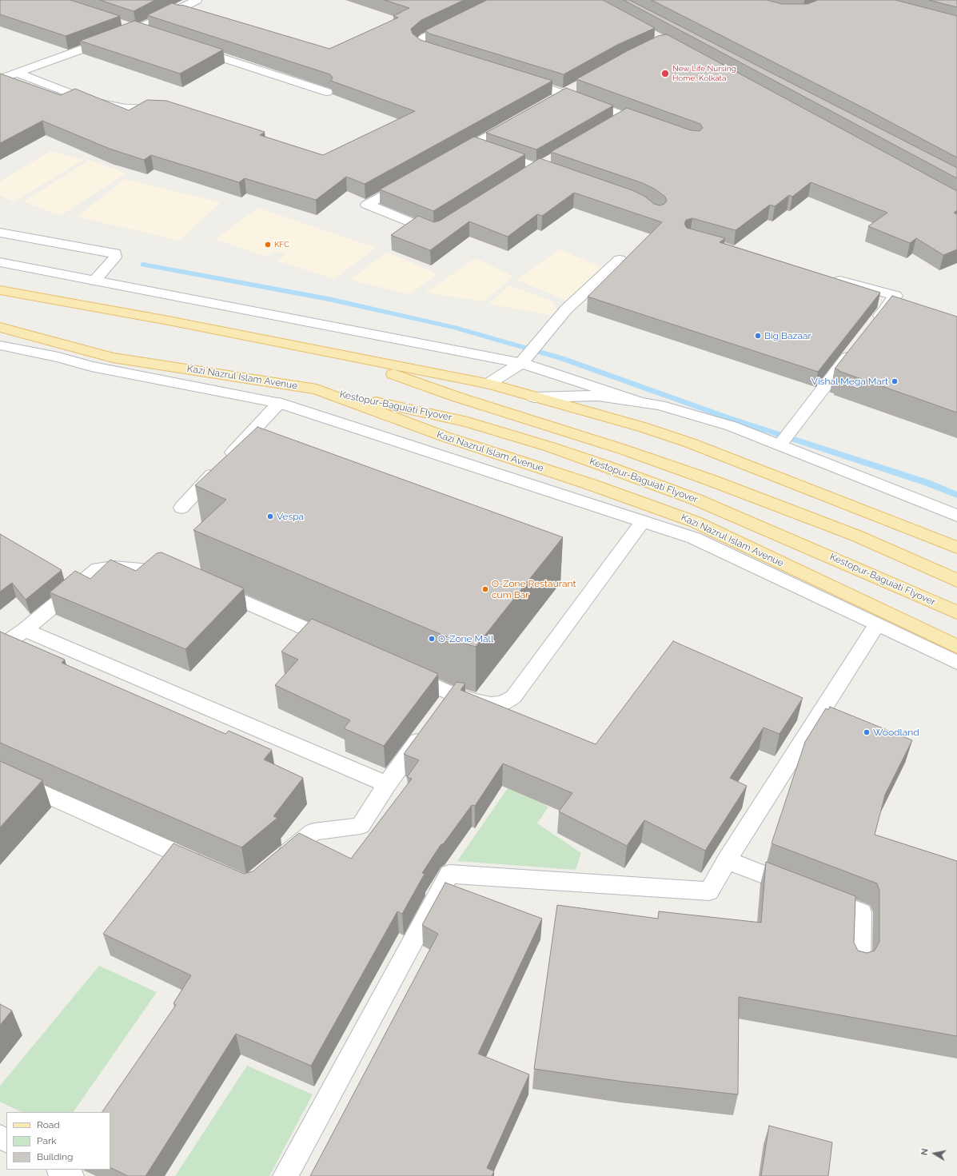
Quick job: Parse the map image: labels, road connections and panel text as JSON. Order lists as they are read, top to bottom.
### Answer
{
  "streets": {
    "main road": ["Kazi Nazrul Islam Avenue", "Kestopur-Baguiati Flyover"]
  },
  "crossings": [
    ["Kazi Nazrul Islam Avenue", "Kestopur-Baguiati Flyover"]
  ],
  "places": [
    "New Life Nursing Home, Kolkata",
    "KFC",
    "Big Bazaar",
    "Vishal Mega Mart",
    "Vespa",
    "O-Zone Restaurant cum Bar",
    "O-Zone Mall",
    "Woodland"
  ],
  "legend": ["Road", "Park", "Building"],
  "north": "left"
}
